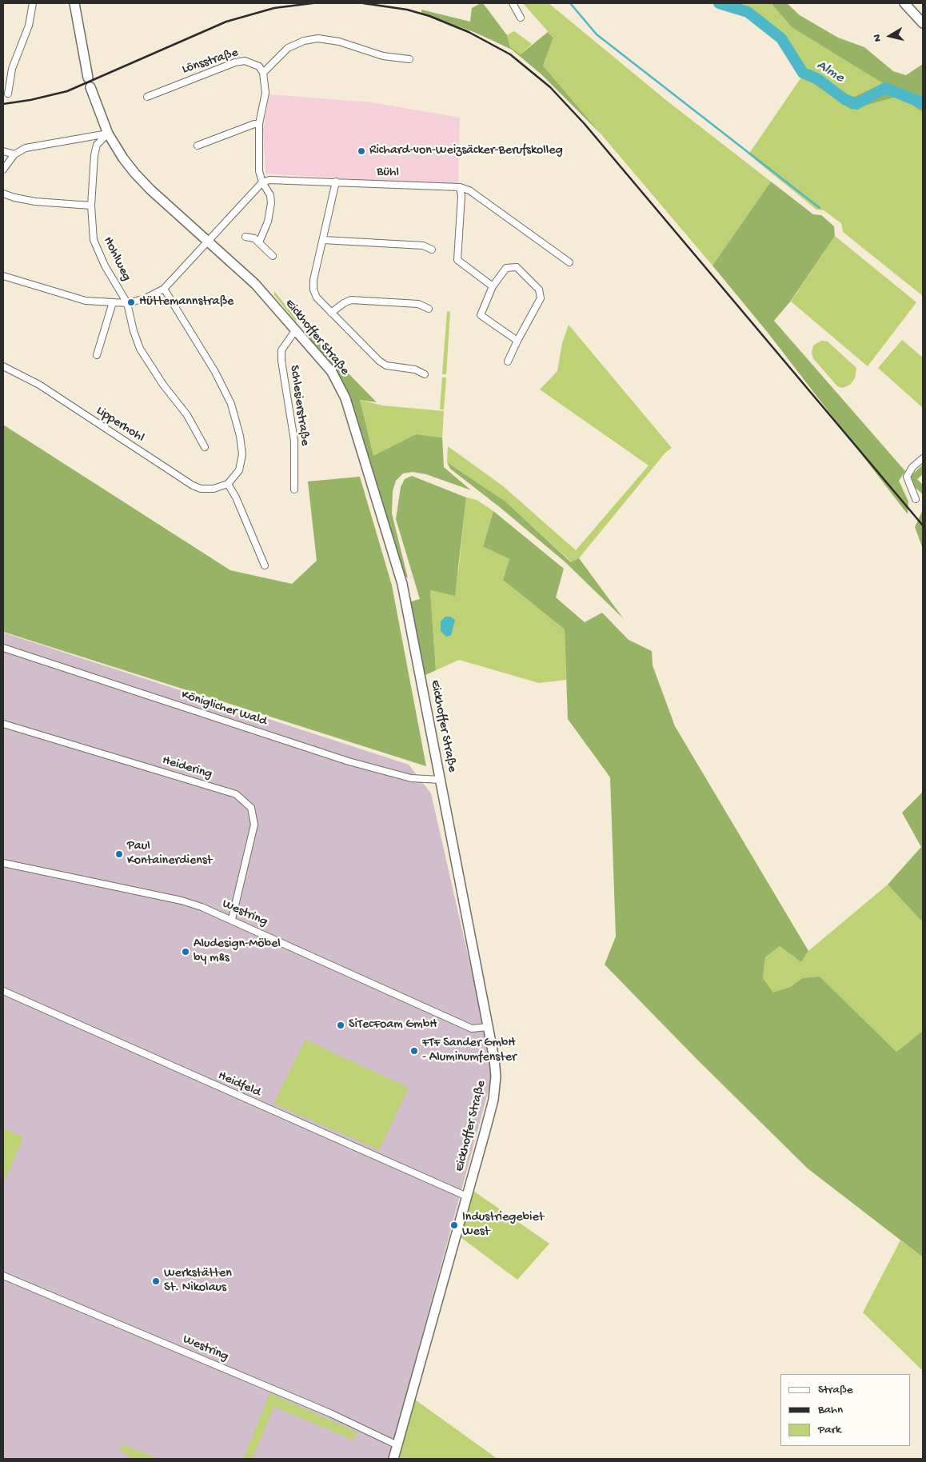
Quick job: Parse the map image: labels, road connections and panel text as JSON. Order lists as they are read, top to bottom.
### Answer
{
  "streets": {
    "main road": ["Eickhoffer Straße"],
    "street": [
      "Lönsstraße",
      "Bühl",
      "Hohlweg",
      "Schlesierstraße",
      "Lipperhohl",
      "Königlicher Wald",
      "Heidering",
      "Westring",
      "Heidfeld"
    ]
  },
  "crossings": [
    ["Hohlweg", "Eickhoffer Straße"],
    ["Eickhoffer Straße", "Schlesierstraße"],
    ["Eickhoffer Straße", "Königlicher Wald"],
    ["Eickhoffer Straße", "Westring"],
    ["Eickhoffer Straße", "Heidfeld"],
    ["Heidering", "Westring"]
  ],
  "water": ["Alme"],
  "places": [
    "Richard-von-Weizsäcker-Berufskolleg",
    "Hüttemannstraße",
    "Paul Kontainerdienst",
    "Aludesign-Möbel by m&s",
    "SiTecFoam GmbH",
    "FTF Sander GmbH - Aluminumfenster",
    "Industriegebiet West",
    "Werkstätten St. Nikolaus"
  ],
  "legend": ["Straße", "Bahn", "Park"],
  "north": "left"
}
